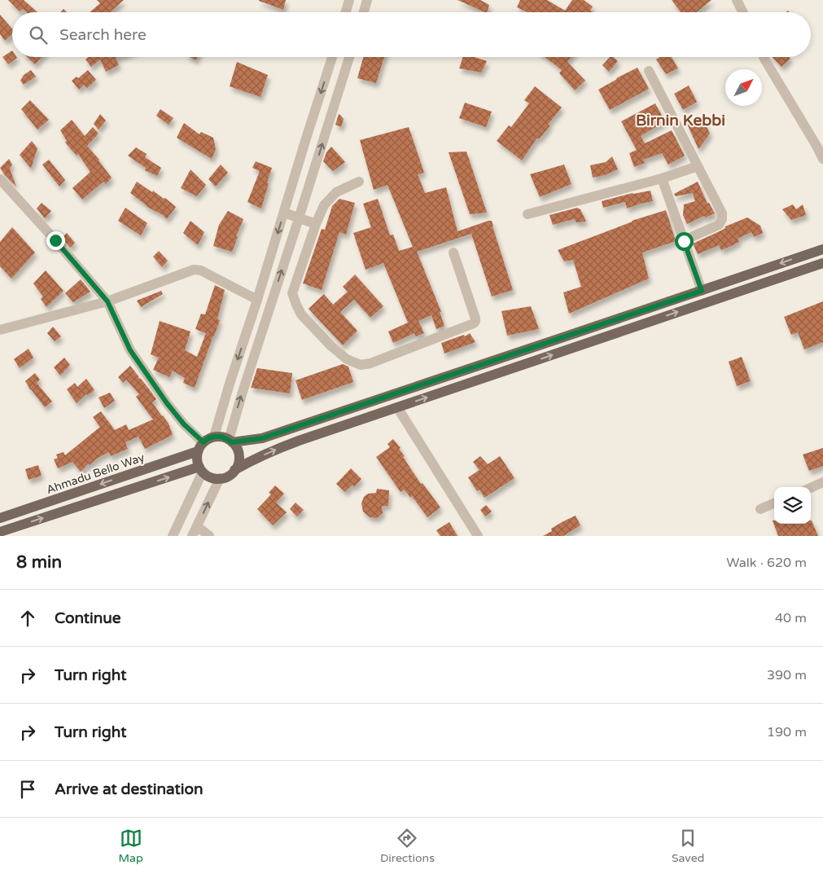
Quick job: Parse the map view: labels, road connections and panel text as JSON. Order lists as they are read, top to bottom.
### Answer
{
  "streets": {
    "main road": ["Ahmadu Bello Way"]
  },
  "districts": ["Birnin Kebbi"],
  "north": "top right",
  "page": {
    "search": "Search here",
    "heading": ["8 min", "Walk · 620 m"],
    "list": [
      ["Continue", "40 m"],
      ["Turn right", "390 m"],
      ["Turn right", "190 m"],
      "Arrive at destination"
    ],
    "nav": ["Map", "Directions", "Saved"]
  }
}
